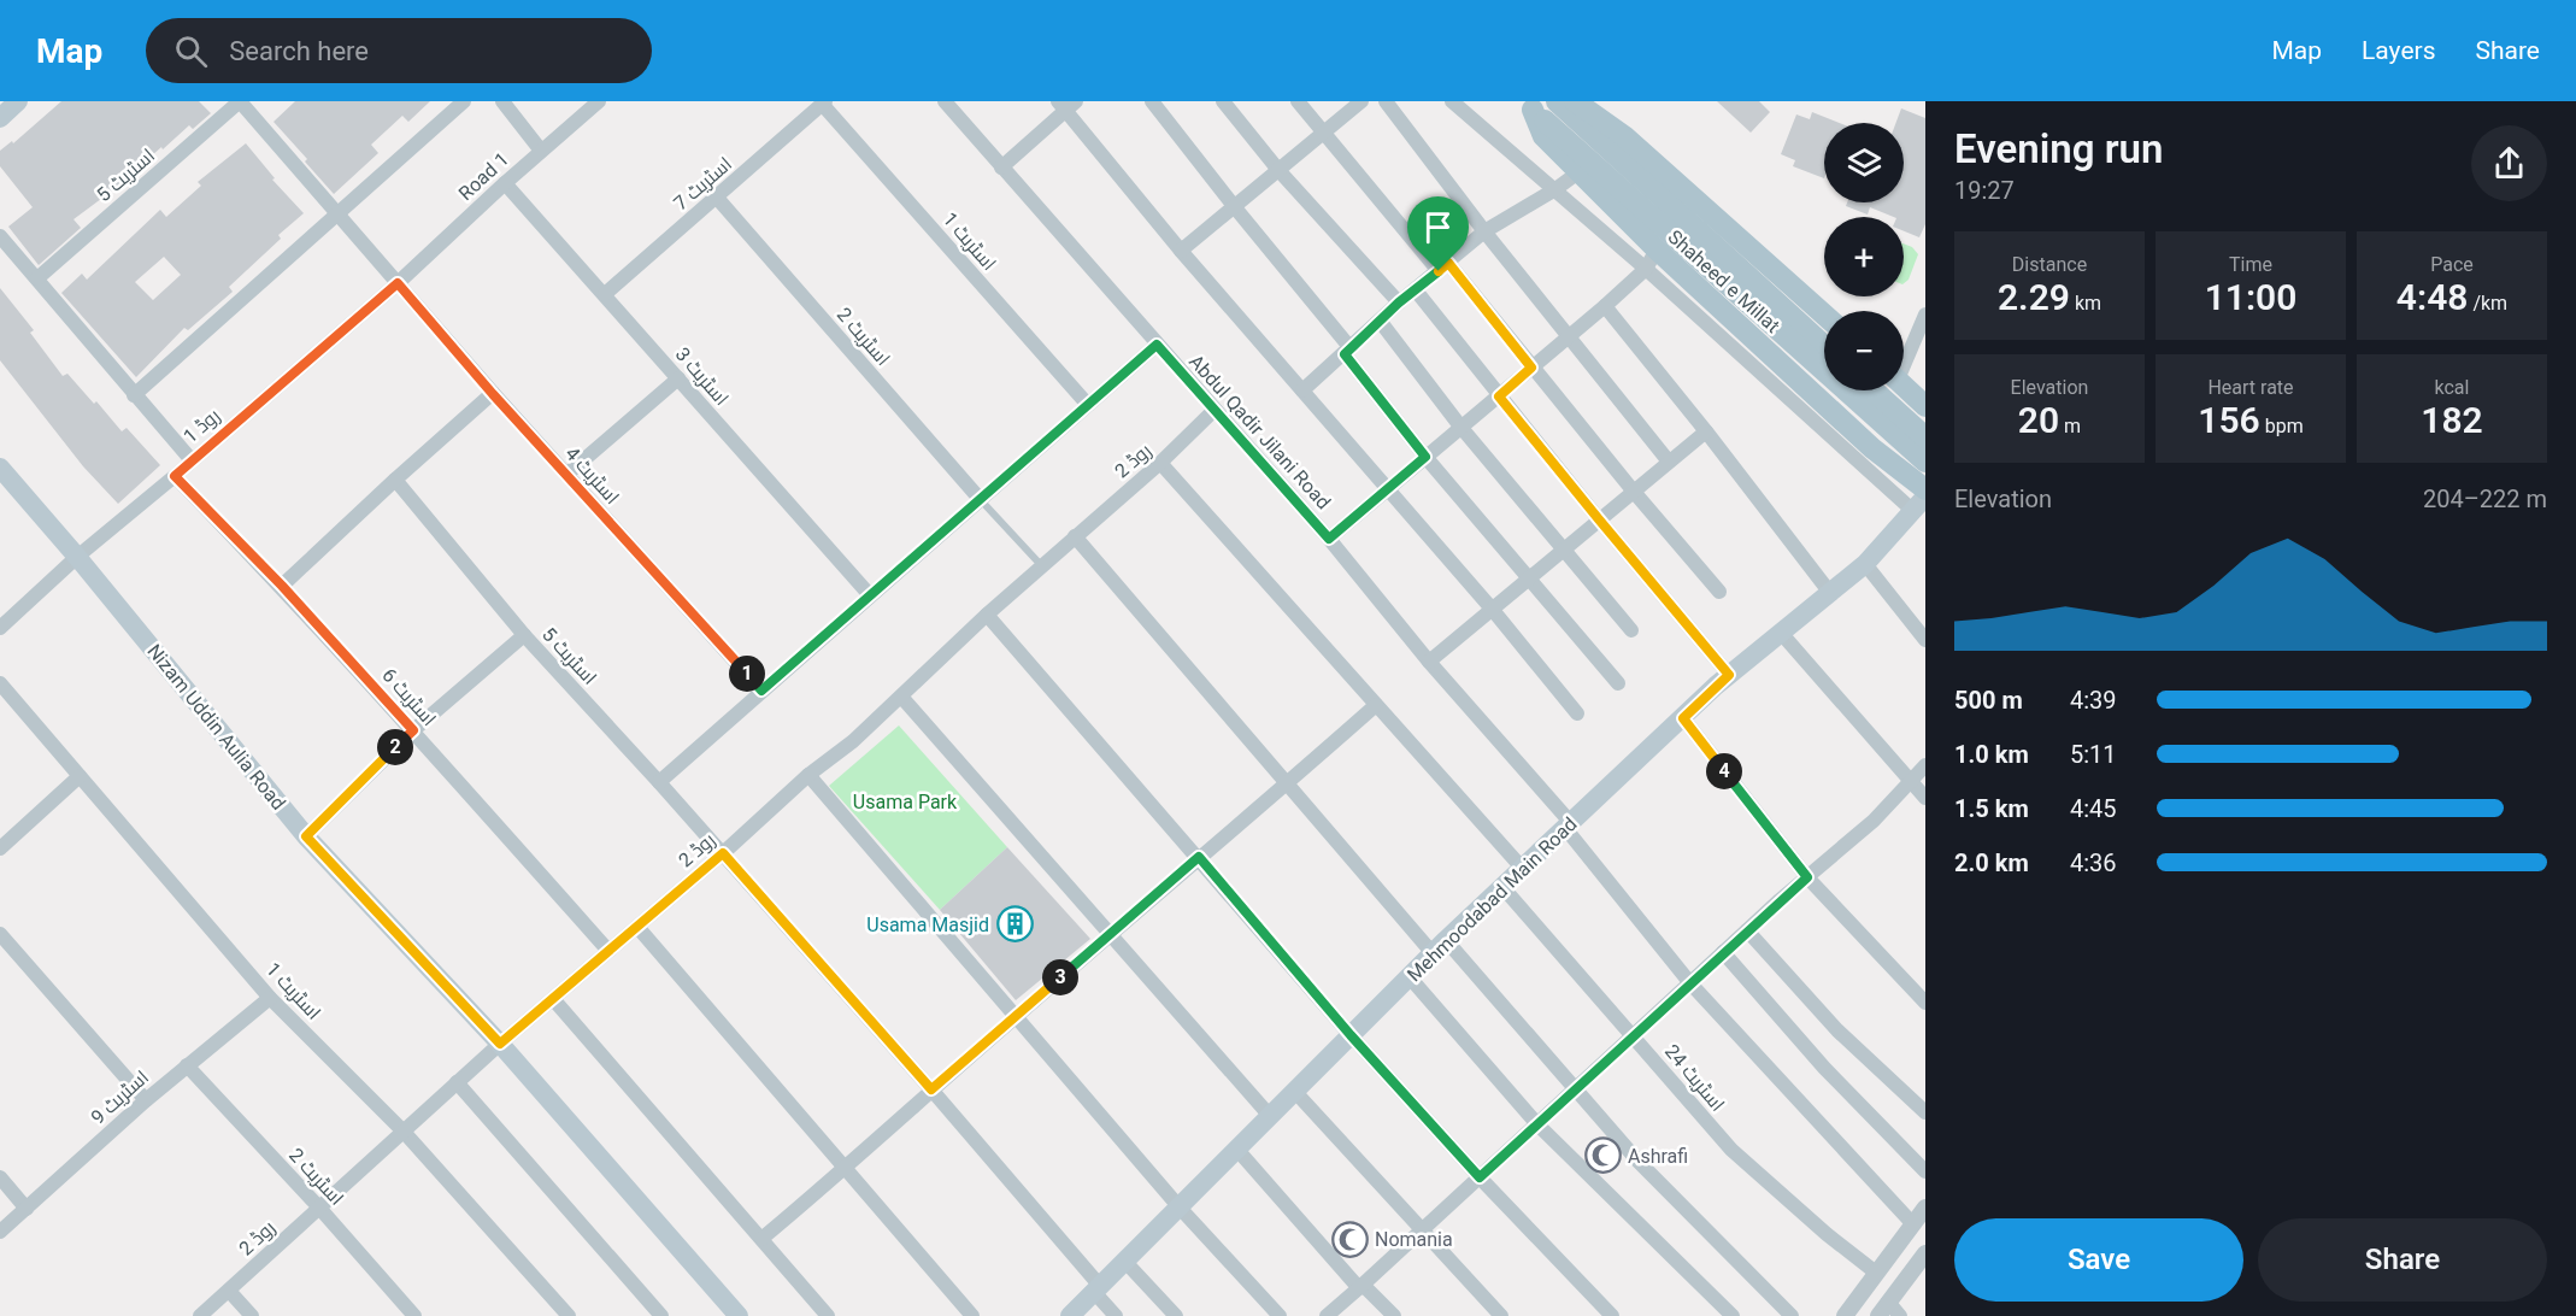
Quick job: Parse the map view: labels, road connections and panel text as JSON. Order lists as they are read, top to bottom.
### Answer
{
  "streets": {
    "main road": ["Shaheed e Millat", "Nizam Uddin Aulia Road", "Mehmoodabad Main Road"],
    "street": [
      "اسٹریٹ 5",
      "Road 1",
      "اسٹریٹ 7",
      "اسٹریٹ 1",
      "اسٹریٹ 2",
      "اسٹریٹ 3",
      "روڈ 1",
      "Abdul Qadir Jilani Road",
      "روڈ 2",
      "اسٹریٹ 4",
      "اسٹریٹ 6",
      "اسٹریٹ 24",
      "اسٹریٹ 9"
    ]
  },
  "crossings": [
    ["اسٹریٹ 5", "روڈ 2"],
    ["اسٹریٹ 5", "Mehmoodabad Main Road"],
    ["Road 1", "اسٹریٹ 3"],
    ["Road 1", "روڈ 1"],
    ["Road 1", "اسٹریٹ 4"],
    ["اسٹریٹ 7", "اسٹریٹ 1"],
    ["اسٹریٹ 7", "اسٹریٹ 2"],
    ["اسٹریٹ 7", "اسٹریٹ 3"],
    ["اسٹریٹ 1", "روڈ 2"],
    ["اسٹریٹ 1", "اسٹریٹ 9"],
    ["اسٹریٹ 2", "روڈ 2"],
    ["اسٹریٹ 2", "اسٹریٹ 9"],
    ["روڈ 1", "اسٹریٹ 4"],
    ["روڈ 1", "اسٹریٹ 6"],
    ["روڈ 1", "Nizam Uddin Aulia Road"],
    ["Abdul Qadir Jilani Road", "روڈ 2"],
    ["Abdul Qadir Jilani Road", "Mehmoodabad Main Road"],
    ["روڈ 2", "اسٹریٹ 6"],
    ["روڈ 2", "Nizam Uddin Aulia Road"],
    ["Mehmoodabad Main Road", "اسٹریٹ 24"]
  ],
  "parks": ["Usama Park"],
  "places": {
    "building": ["Usama Masjid"],
    "mosque": ["Ashrafi", "Nomania"]
  },
  "page": {
    "header": "Map",
    "search": "Search here",
    "nav": ["Map", "Layers", "Share"],
    "heading": ["Evening run", "19:27"],
    "map_buttons": ["+", "−"],
    "stats": [
      ["Distance", "2.29 km"],
      ["Time", "11:00"],
      ["Pace", "4:48 /km"],
      ["Elevation", "20 m"],
      ["Heart rate", "156 bpm"],
      ["kcal", "182"]
    ],
    "chart": ["Elevation", "204–222 m"],
    "pins": [
      "1",
      "2",
      "4",
      "3"
    ],
    "list": [
      {
        "name": "500 m",
        "note": "4:39"
      },
      {
        "name": "1.0 km",
        "note": "5:11"
      },
      {
        "name": "1.5 km",
        "note": "4:45"
      },
      {
        "name": "2.0 km",
        "note": "4:36"
      }
    ],
    "buttons": ["Save", "Share"]
  }
}
